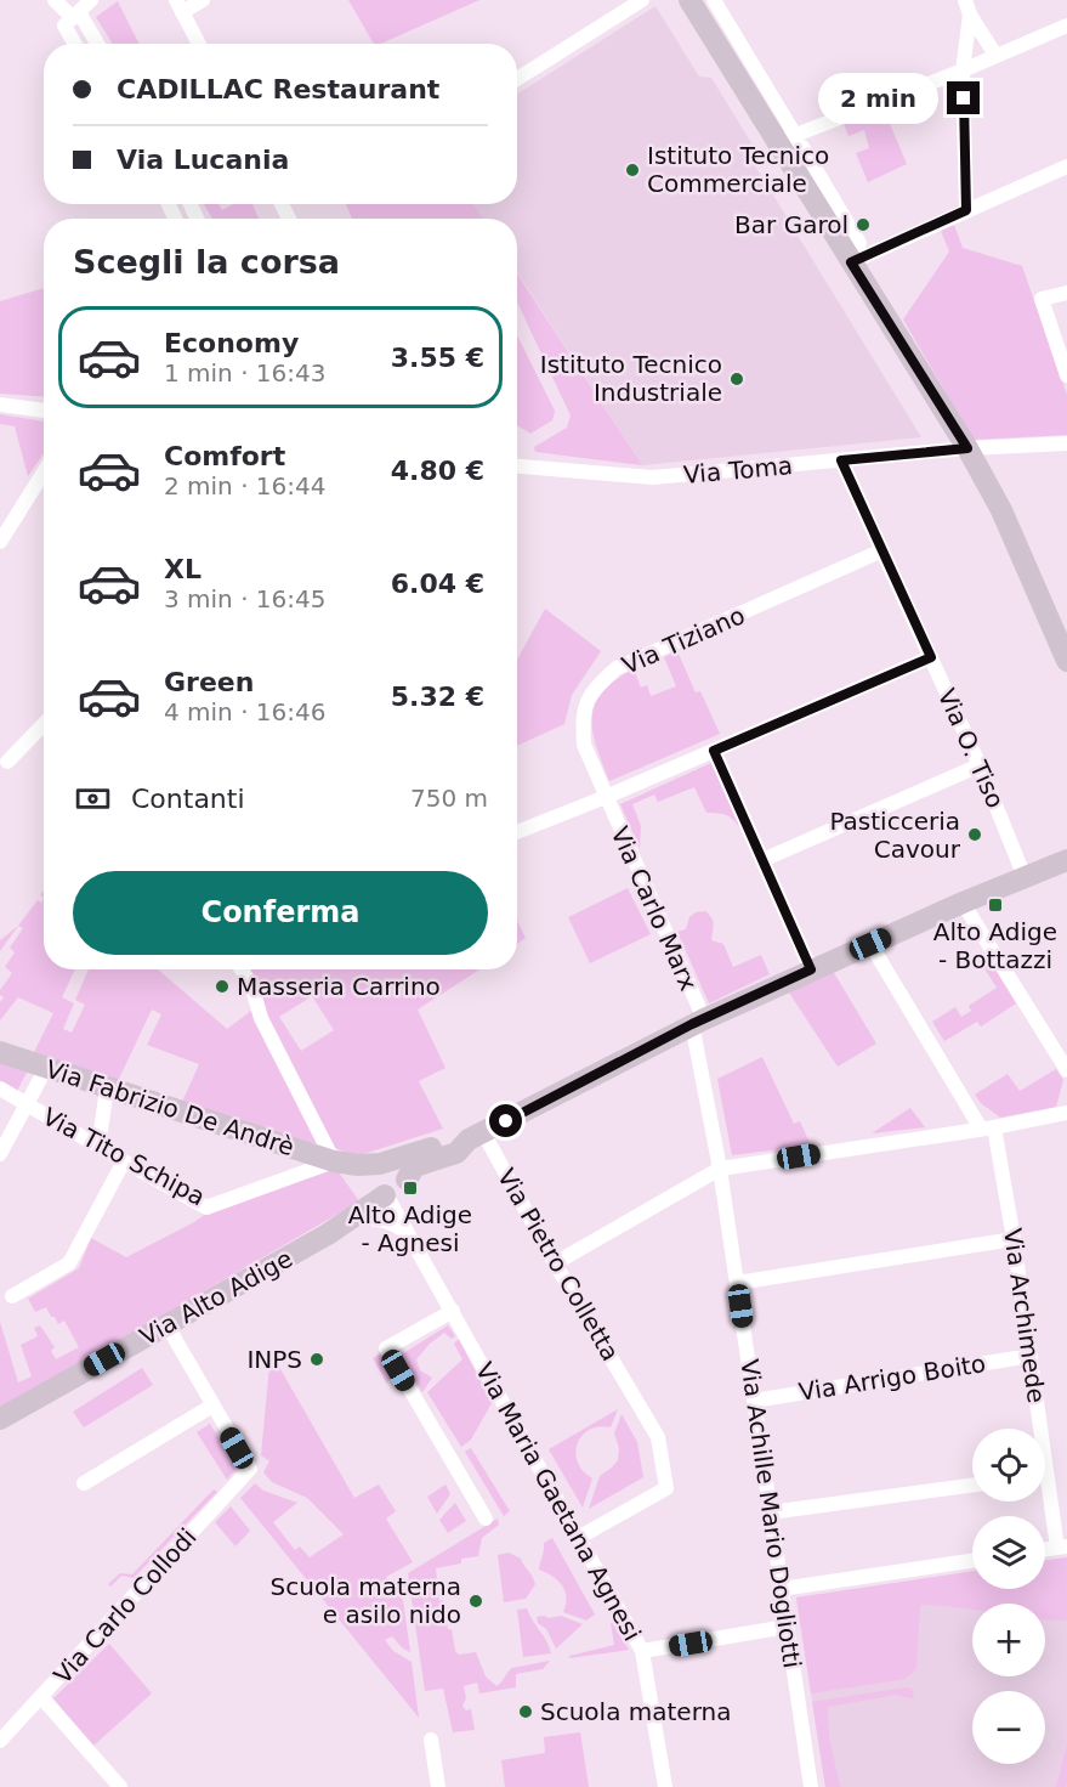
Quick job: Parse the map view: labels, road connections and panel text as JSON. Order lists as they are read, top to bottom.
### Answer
{
  "streets": {
    "street": [
      "Via Toma",
      "Via Tiziano",
      "Via O. Tiso",
      "Via Carlo Marx",
      "Via Fabrizio De Andrè",
      "Via Tito Schipa",
      "Via Pietro Colletta",
      "Via Alto Adige",
      "Via Archimede",
      "Via Arrigo Boito",
      "Via Maria Gaetana Agnesi",
      "Via Achille Mario Dogliotti",
      "Via Carlo Collodi"
    ]
  },
  "crossings": [
    ["Via Toma", "Via O. Tiso"],
    ["Via Tiziano", "Via O. Tiso"],
    ["Via Tiziano", "Via Carlo Marx"],
    ["Via O. Tiso", "Via Alto Adige"],
    ["Via Carlo Marx", "Via Alto Adige"],
    ["Via Carlo Marx", "Via Achille Mario Dogliotti"],
    ["Via Fabrizio De Andrè", "Via Tito Schipa"],
    ["Via Fabrizio De Andrè", "Via Alto Adige"],
    ["Via Fabrizio De Andrè", "Via Maria Gaetana Agnesi"],
    ["Via Pietro Colletta", "Via Alto Adige"],
    ["Via Pietro Colletta", "Via Maria Gaetana Agnesi"],
    ["Via Alto Adige", "Via Maria Gaetana Agnesi"],
    ["Via Alto Adige", "Via Achille Mario Dogliotti"],
    ["Via Archimede", "Via Arrigo Boito"],
    ["Via Arrigo Boito", "Via Achille Mario Dogliotti"]
  ],
  "places": {
    "other": [
      "Istituto Tecnico Commerciale",
      "Bar Garol",
      "Istituto Tecnico Industriale",
      "Pasticceria Cavour",
      "Masseria Carrino",
      "INPS",
      "Scuola materna e asilo nido",
      "Scuola materna"
    ],
    "transit": ["Alto Adige - Bottazzi", "Alto Adige - Agnesi"]
  },
  "page": {
    "banner": ["CADILLAC Restaurant", "Via Lucania"],
    "bubble": "2 min",
    "heading": "Scegli la corsa",
    "list": [
      {
        "name": "Economy",
        "note": "1 min · 16:43",
        "value": "3.55 €"
      },
      {
        "name": "Comfort",
        "note": "2 min · 16:44",
        "value": "4.80 €"
      },
      {
        "name": "XL",
        "note": "3 min · 16:45",
        "value": "6.04 €"
      },
      {
        "name": "Green",
        "note": "4 min · 16:46",
        "value": "5.32 €"
      }
    ],
    "pay": ["Contanti", "750 m"],
    "buttons": "Conferma",
    "map_buttons": ["+", "−"]
  }
}
